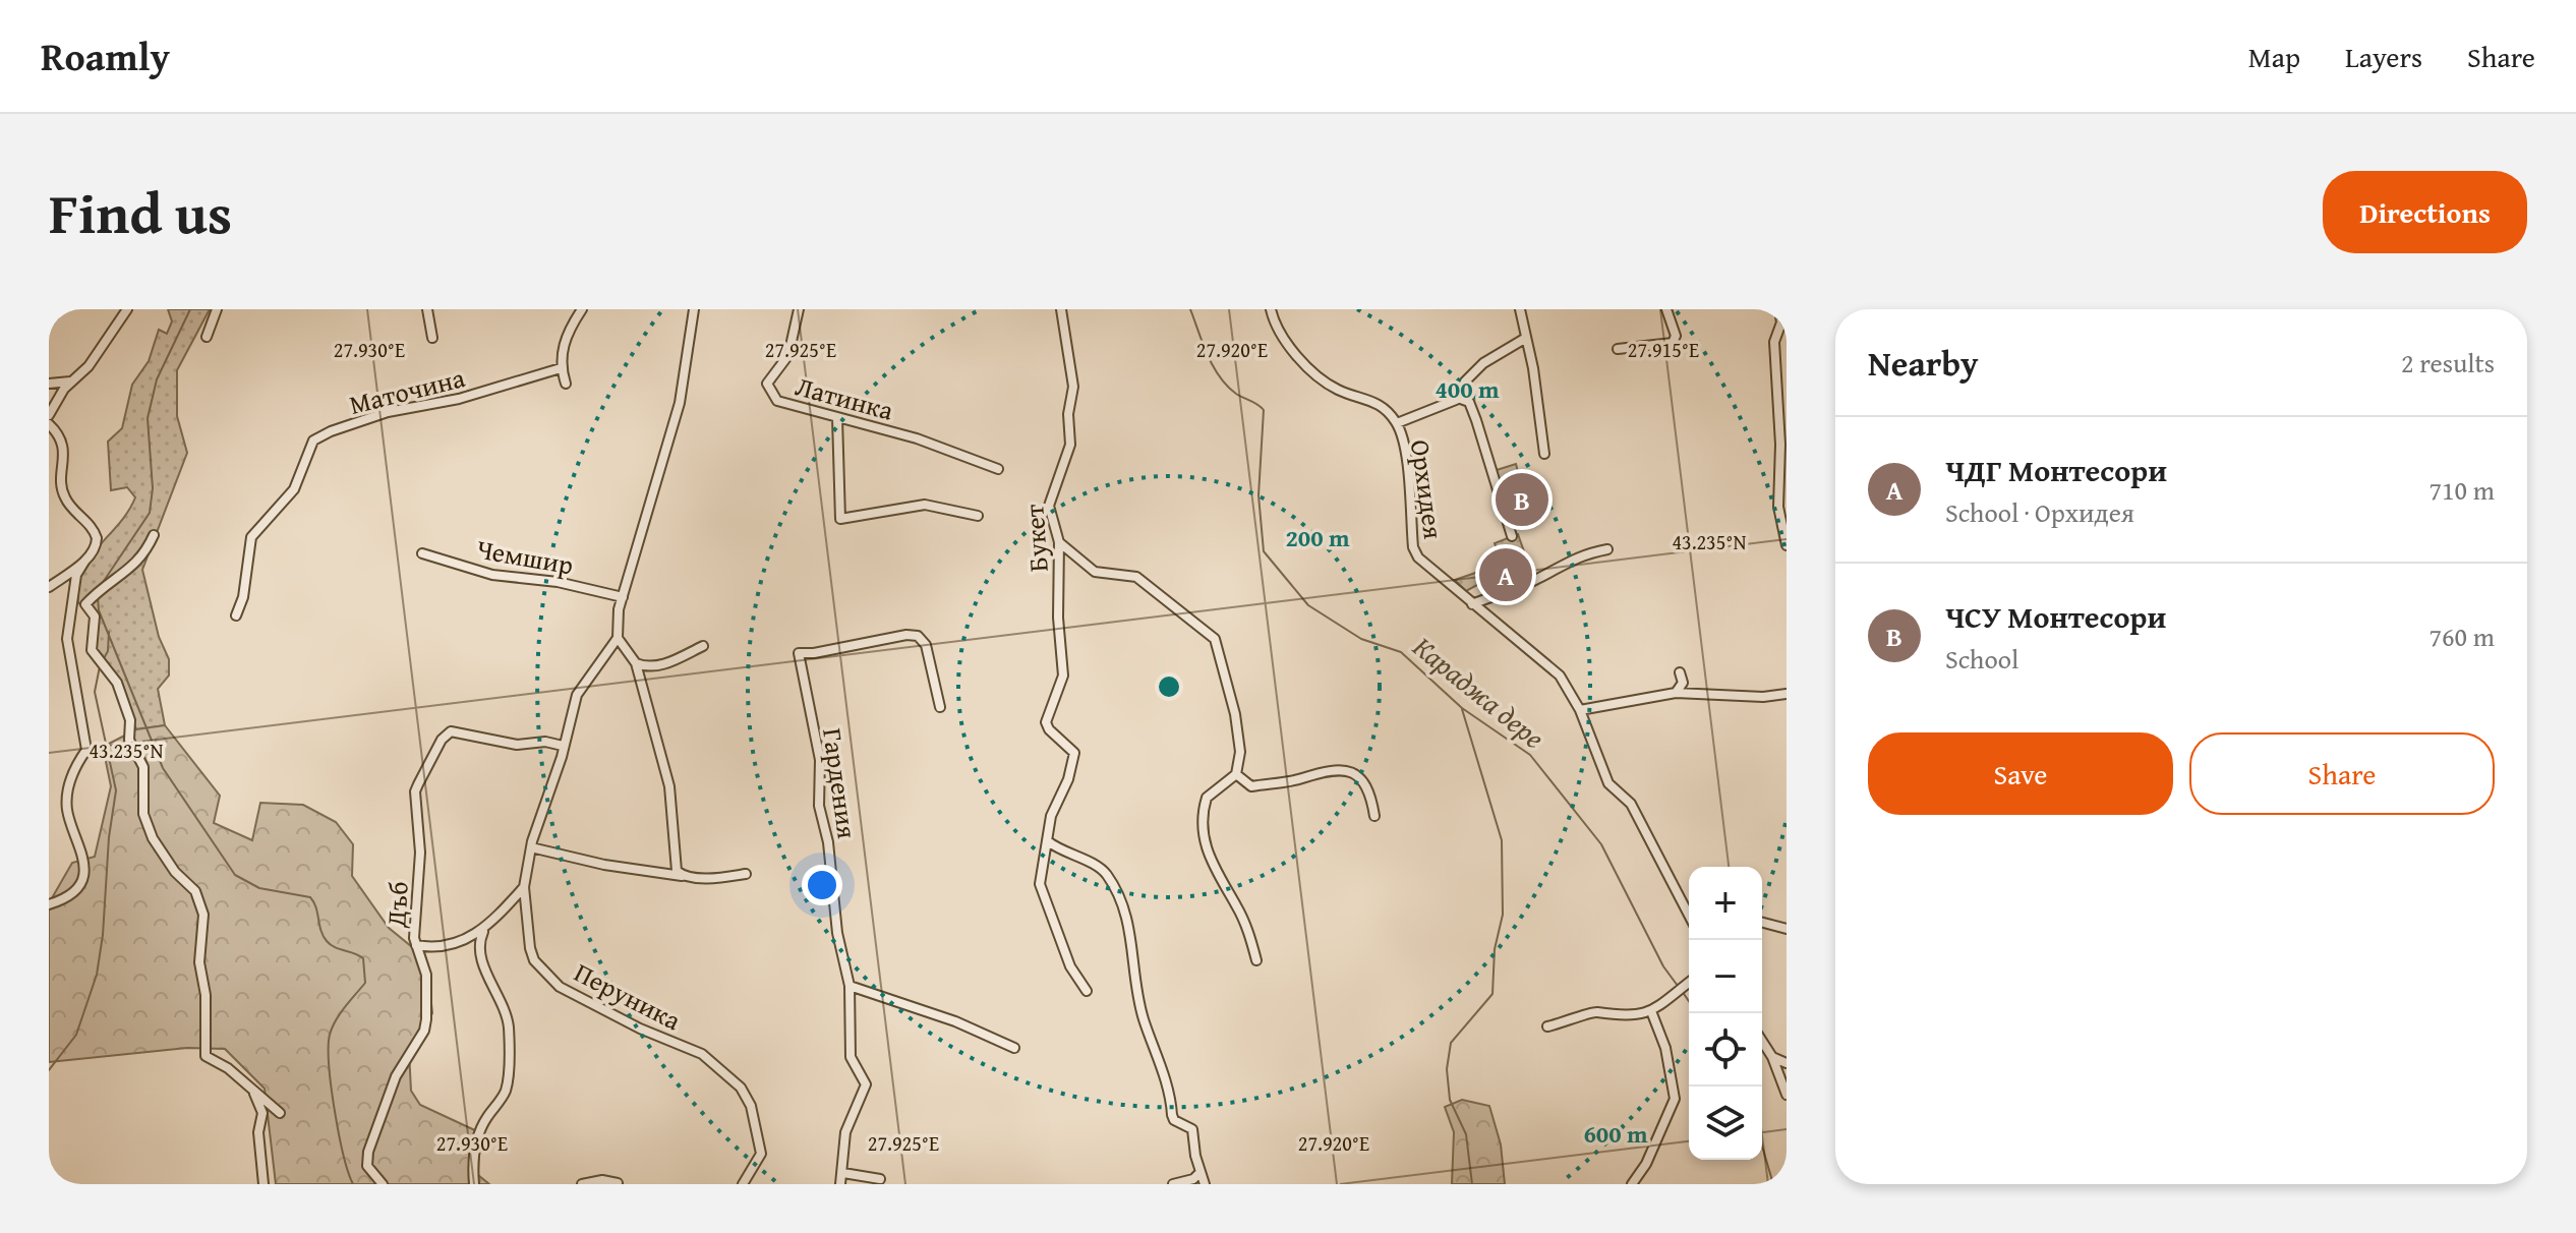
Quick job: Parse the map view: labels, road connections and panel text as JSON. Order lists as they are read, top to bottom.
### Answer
{
  "streets": {
    "street": [
      "Маточина",
      "Латинка",
      "Орхидея",
      "Букет",
      "Чемшир",
      "Гардения",
      "Дъб",
      "Перуника"
    ]
  },
  "crossings": [
    ["Дъб", "Перуника"]
  ],
  "water": ["Караджа дере"],
  "page": {
    "header": "Roamly",
    "nav": ["Map", "Layers", "Share"],
    "title": "Find us",
    "buttons": [
      "Directions",
      ["Save", "Share"]
    ],
    "heading": ["Nearby", "2 results"],
    "list": [
      {
        "mark": "A",
        "name": "ЧДГ Монтесори",
        "note": "School · Орхидея",
        "value": "710 m"
      },
      {
        "mark": "B",
        "name": "ЧСУ Монтесори",
        "note": "School",
        "value": "760 m"
      }
    ],
    "pins": ["B", "A"],
    "map_buttons": ["+", "−"]
  },
  "coordinates": [
    "27.930°E",
    "27.925°E",
    "27.920°E",
    "27.915°E",
    "43.235°N"
  ],
  "rings": ["400 m", "200 m", "600 m"]
}
